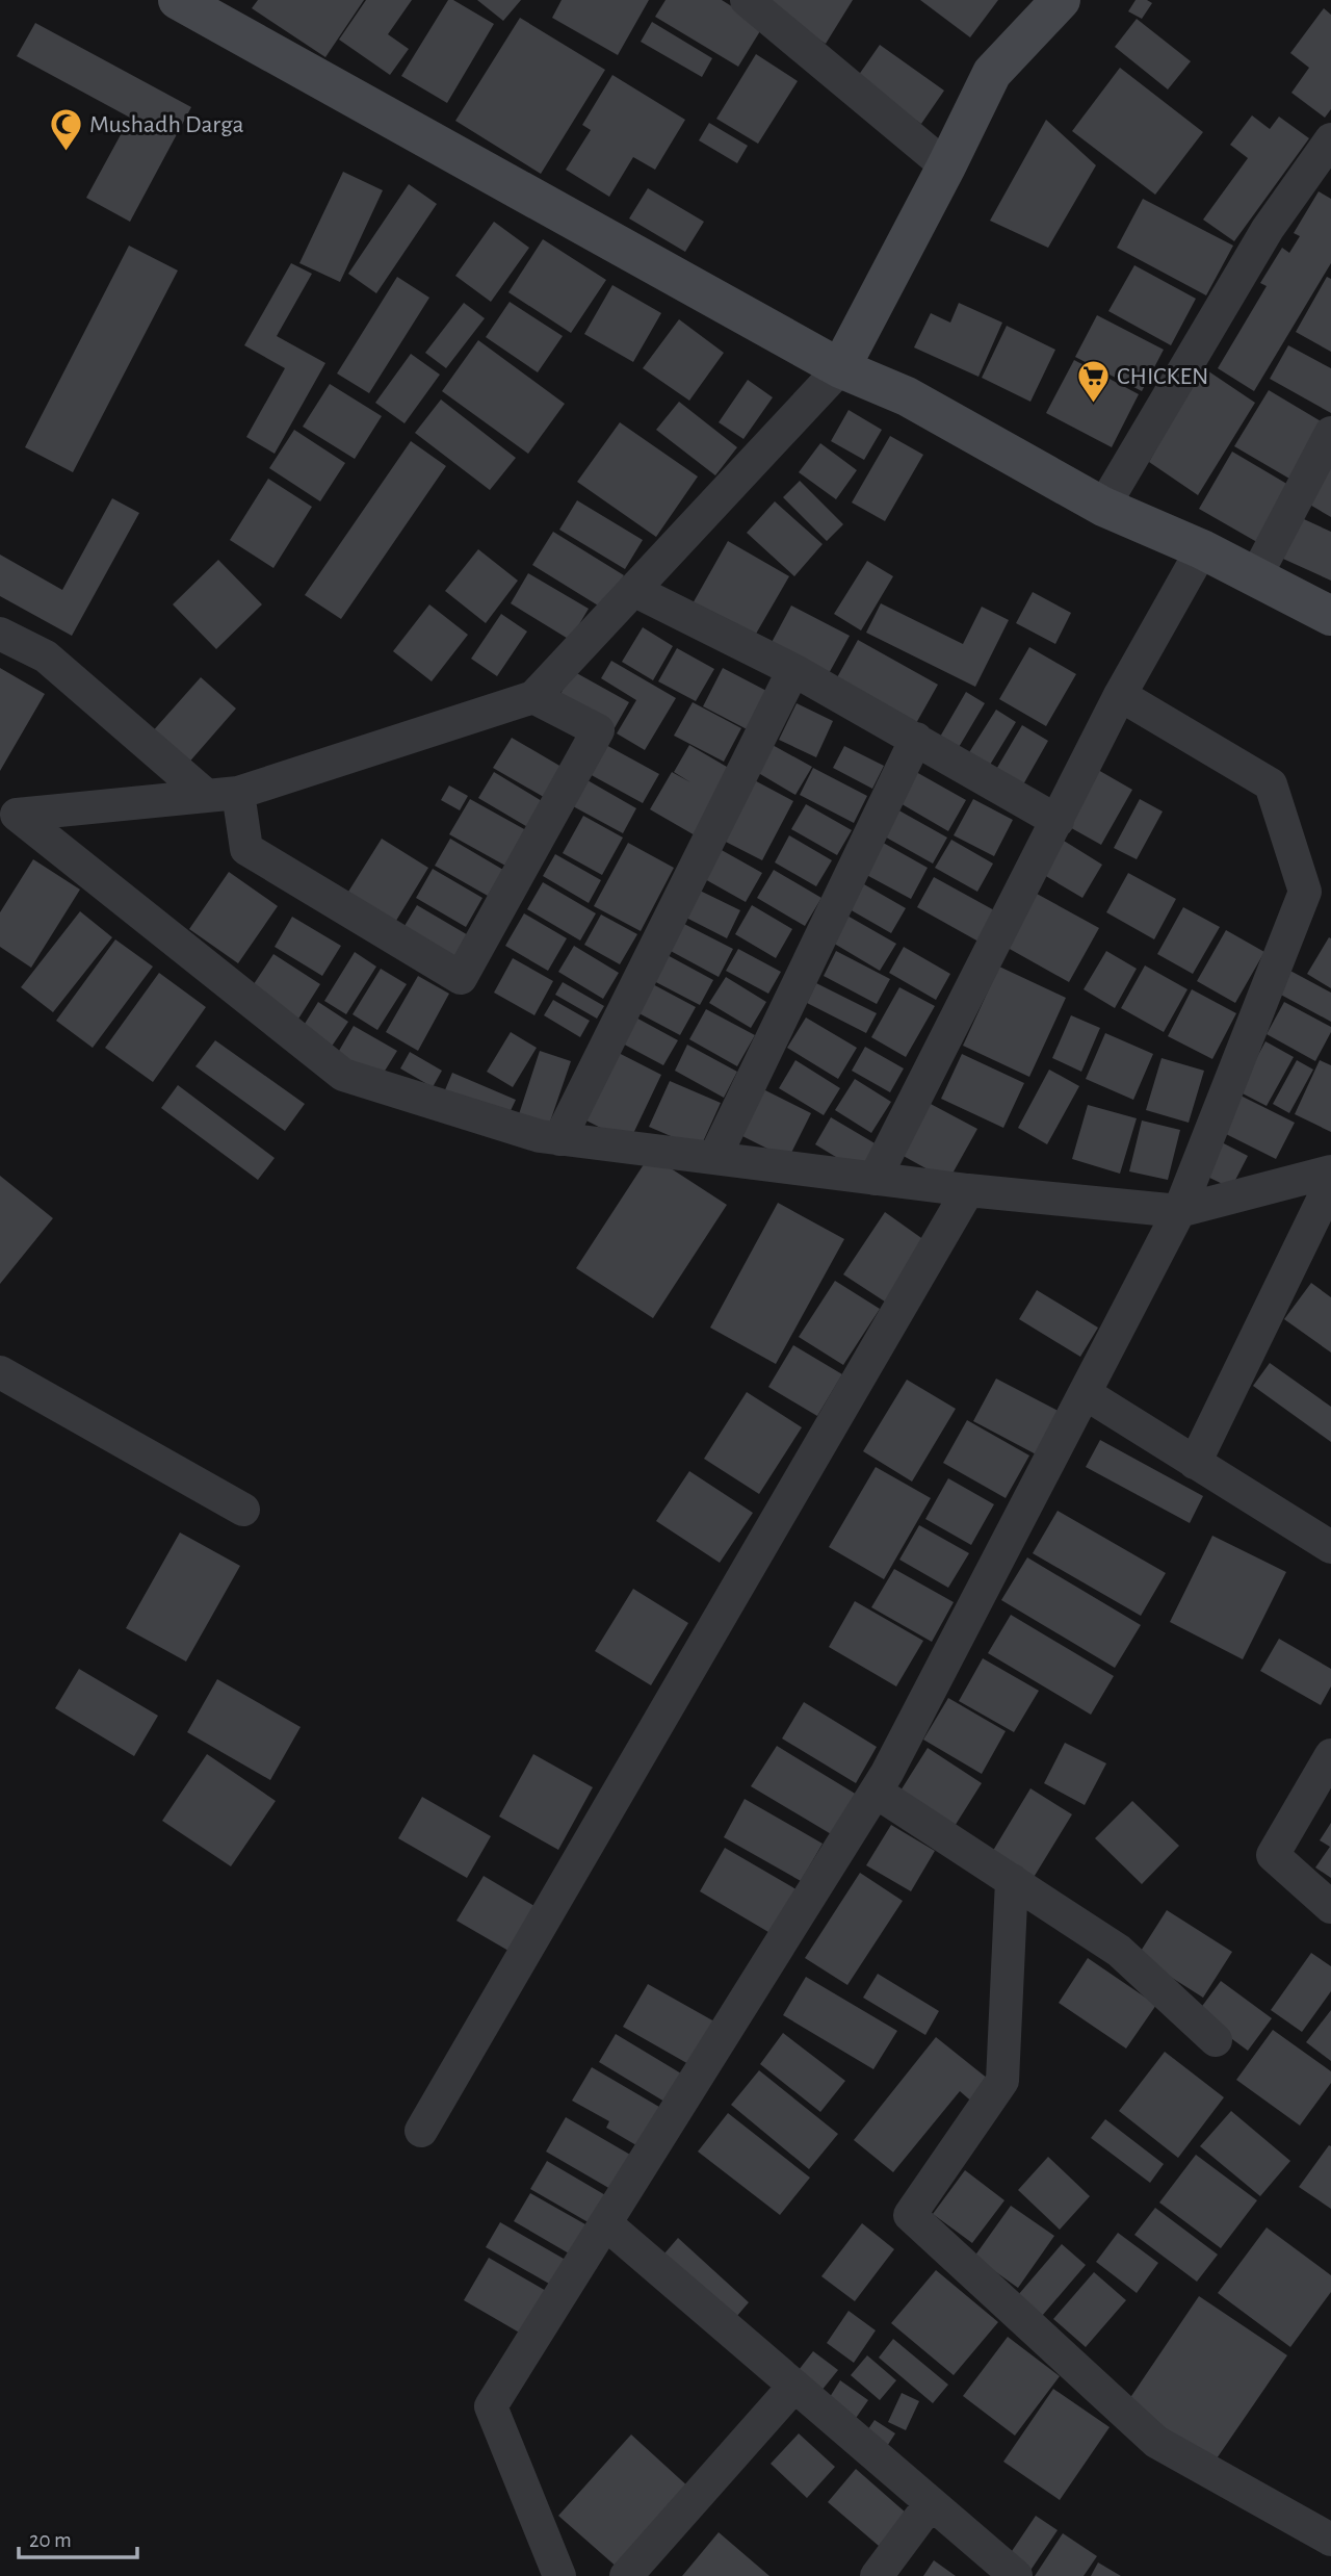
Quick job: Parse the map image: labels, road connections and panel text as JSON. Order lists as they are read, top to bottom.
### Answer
{
  "places": {
    "mosque": ["Mushadh Darga"],
    "supermarket": ["CHICKEN"]
  },
  "scale_bar": "20 m"
}
